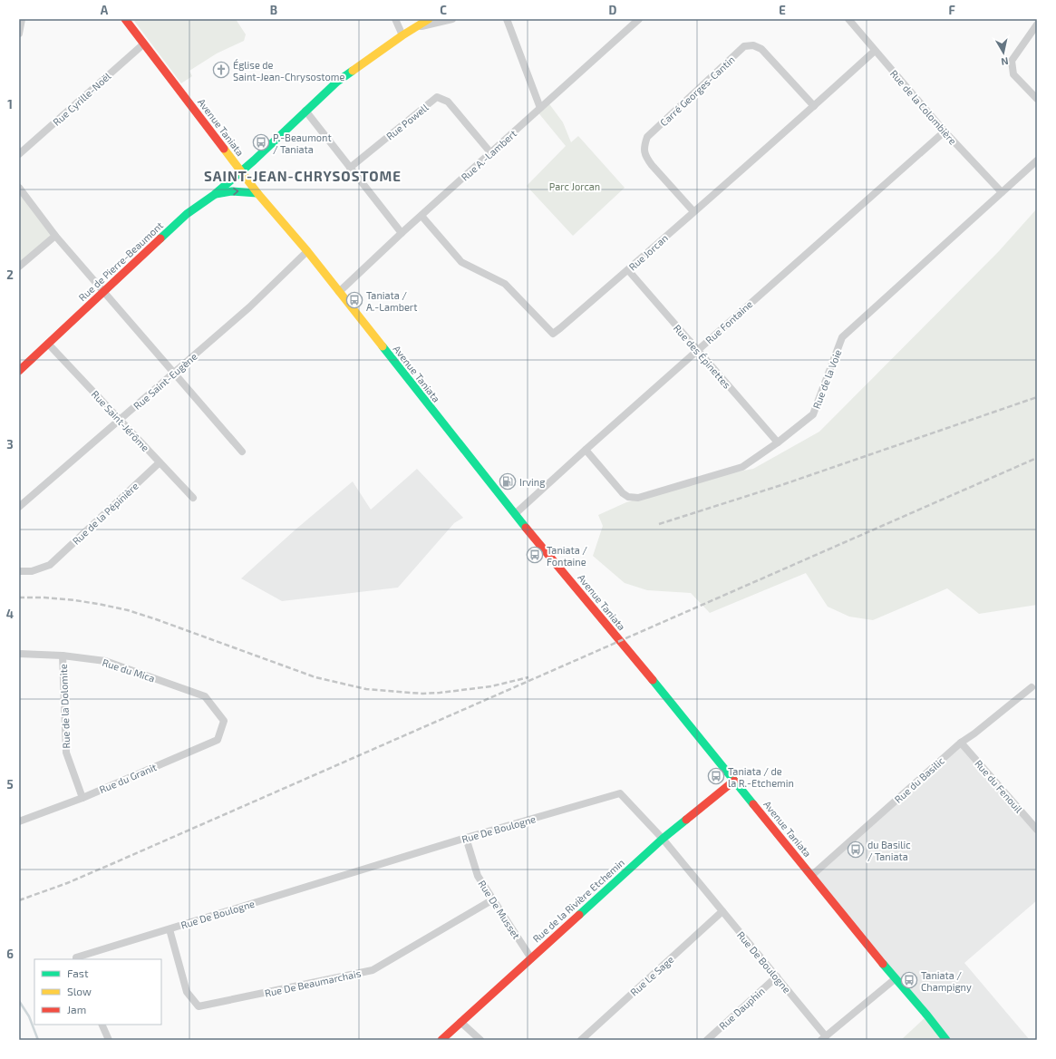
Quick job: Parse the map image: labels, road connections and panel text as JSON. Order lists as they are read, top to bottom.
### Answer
{
  "streets": {
    "main road": ["Avenue Taniata", "Rue de Pierre-Beaumont", "Rue de la Rivière Etchemin"],
    "street": [
      "Carré Georges-Cantin",
      "Rue Cyrille-Noël",
      "Rue de la Colombière",
      "Rue Powell",
      "Rue A.-Lambert",
      "Rue Jorcan",
      "Rue Fontaine",
      "Rue des Épinettes",
      "Rue de la Voie",
      "Rue Saint-Eugène",
      "Rue Saint-Jérôme",
      "Rue de la Pépinière",
      "Rue du Mica",
      "Rue de la Dolomite",
      "Rue du Granit",
      "Rue du Basilic",
      "Rue du Fenouil",
      "Rue De Boulogne",
      "Rue De Musset",
      "Rue Le Sage",
      "Rue De Beaumarchais",
      "Rue Dauphin"
    ]
  },
  "crossings": [
    ["Carré Georges-Cantin", "Rue Jorcan"],
    ["Rue Cyrille-Noël", "Avenue Taniata"],
    ["Rue de la Colombière", "Rue Jorcan"],
    ["Rue de la Colombière", "Rue Fontaine"],
    ["Rue de la Colombière", "Rue de la Voie"],
    ["Rue Powell", "Rue A.-Lambert"],
    ["Avenue Taniata", "Rue A.-Lambert"],
    ["Avenue Taniata", "Rue de Pierre-Beaumont"],
    ["Avenue Taniata", "Rue Fontaine"],
    ["Avenue Taniata", "Rue Saint-Eugène"],
    ["Avenue Taniata", "Rue du Basilic"],
    ["Avenue Taniata", "Rue de la Rivière Etchemin"],
    ["Rue A.-Lambert", "Rue Jorcan"],
    ["Rue Jorcan", "Rue des Épinettes"],
    ["Rue de Pierre-Beaumont", "Rue Saint-Jérôme"],
    ["Rue Fontaine", "Rue des Épinettes"],
    ["Rue Fontaine", "Rue de la Voie"],
    ["Rue des Épinettes", "Rue de la Voie"],
    ["Rue Saint-Eugène", "Rue Saint-Jérôme"],
    ["Rue Saint-Jérôme", "Rue de la Pépinière"],
    ["Rue du Mica", "Rue de la Dolomite"],
    ["Rue du Mica", "Rue du Granit"],
    ["Rue de la Dolomite", "Rue du Granit"],
    ["Rue du Basilic", "Rue du Fenouil"],
    ["Rue De Boulogne", "Rue de la Rivière Etchemin"],
    ["Rue De Boulogne", "Rue De Musset"],
    ["Rue De Boulogne", "Rue Le Sage"],
    ["Rue De Boulogne", "Rue De Beaumarchais"],
    ["Rue De Boulogne", "Rue Dauphin"],
    ["Rue de la Rivière Etchemin", "Rue De Musset"],
    ["Rue De Musset", "Rue De Beaumarchais"]
  ],
  "districts": ["SAINT-JEAN-CHRYSOSTOME"],
  "parks": ["Parc Jorcan"],
  "places": {
    "church": ["Église de Saint-Jean-Chrysostome"],
    "bus stop": [
      "P.-Beaumont / Taniata",
      "Taniata / A.-Lambert",
      "Taniata / Fontaine",
      "Taniata / de la R.-Etchemin",
      "du Basilic / Taniata",
      "Taniata / Champigny"
    ],
    "fuel station": ["Irving"]
  },
  "legend": ["Fast", "Slow", "Jam"],
  "north": "bottom",
  "grid": {
    "columns": [
      "A",
      "B",
      "C",
      "D",
      "E",
      "F"
    ],
    "rows": [
      "1",
      "2",
      "3",
      "4",
      "5",
      "6"
    ]
  }
}
